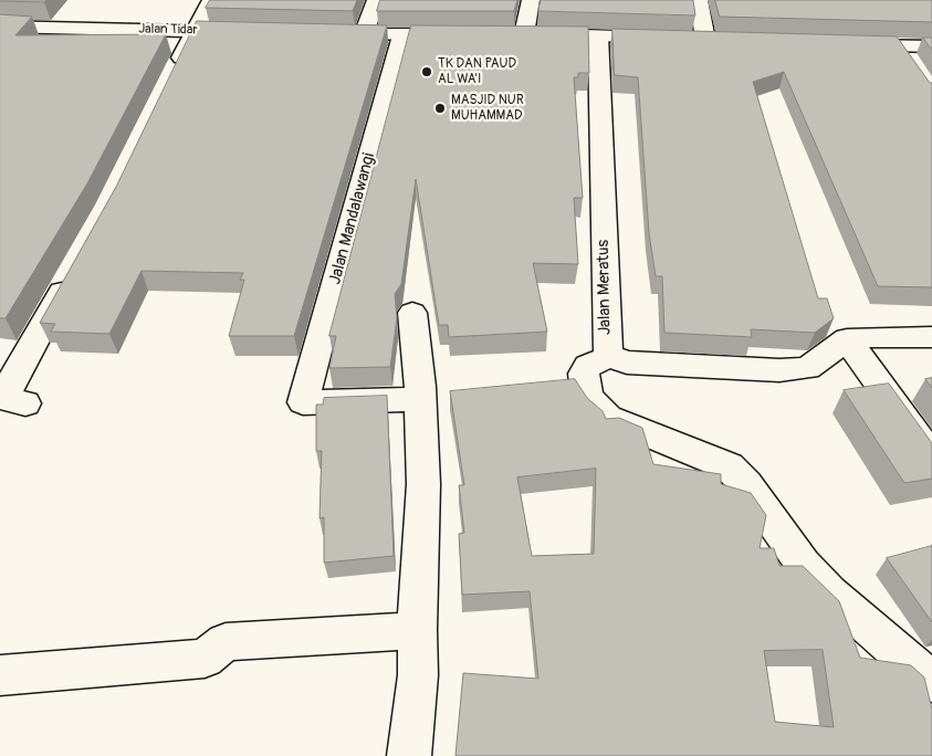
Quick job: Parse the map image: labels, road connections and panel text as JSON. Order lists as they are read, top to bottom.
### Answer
{
  "streets": {
    "street": ["Jalan Tidar", "Jalan Mandalawangi", "Jalan Meratus"]
  },
  "places": ["TK DAN PAUD AL WA'I", "MASJID NUR MUHAMMAD"]
}
